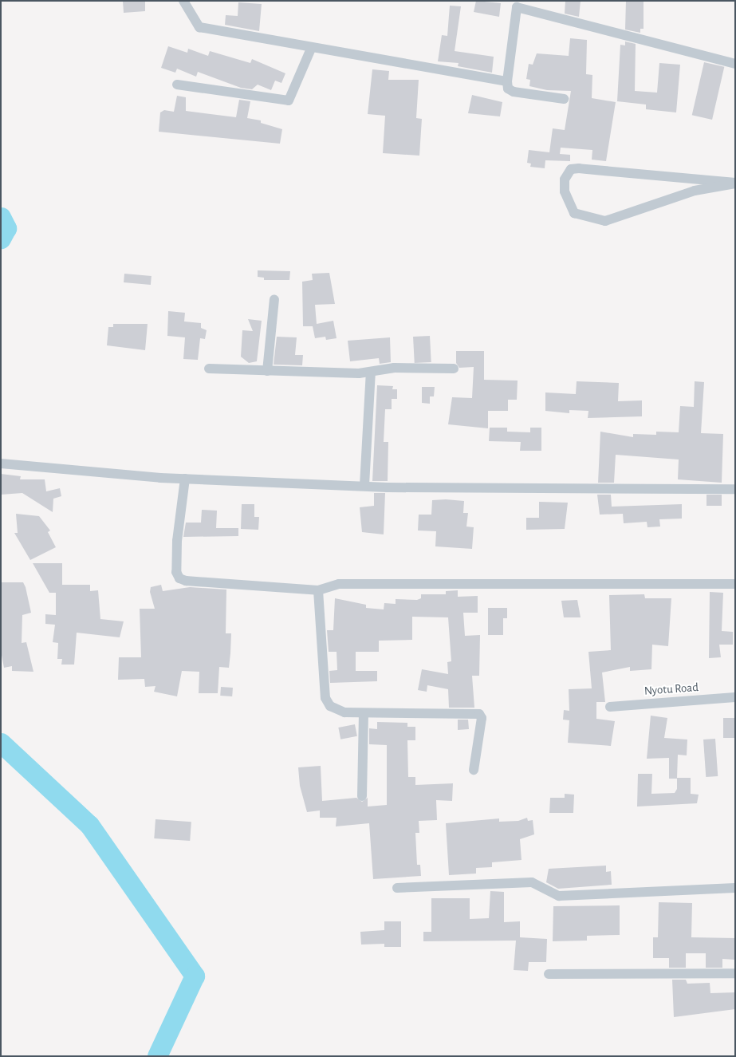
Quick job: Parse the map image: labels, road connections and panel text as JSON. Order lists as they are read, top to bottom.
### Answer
{
  "streets": {
    "street": ["Nyotu Road"]
  }
}
